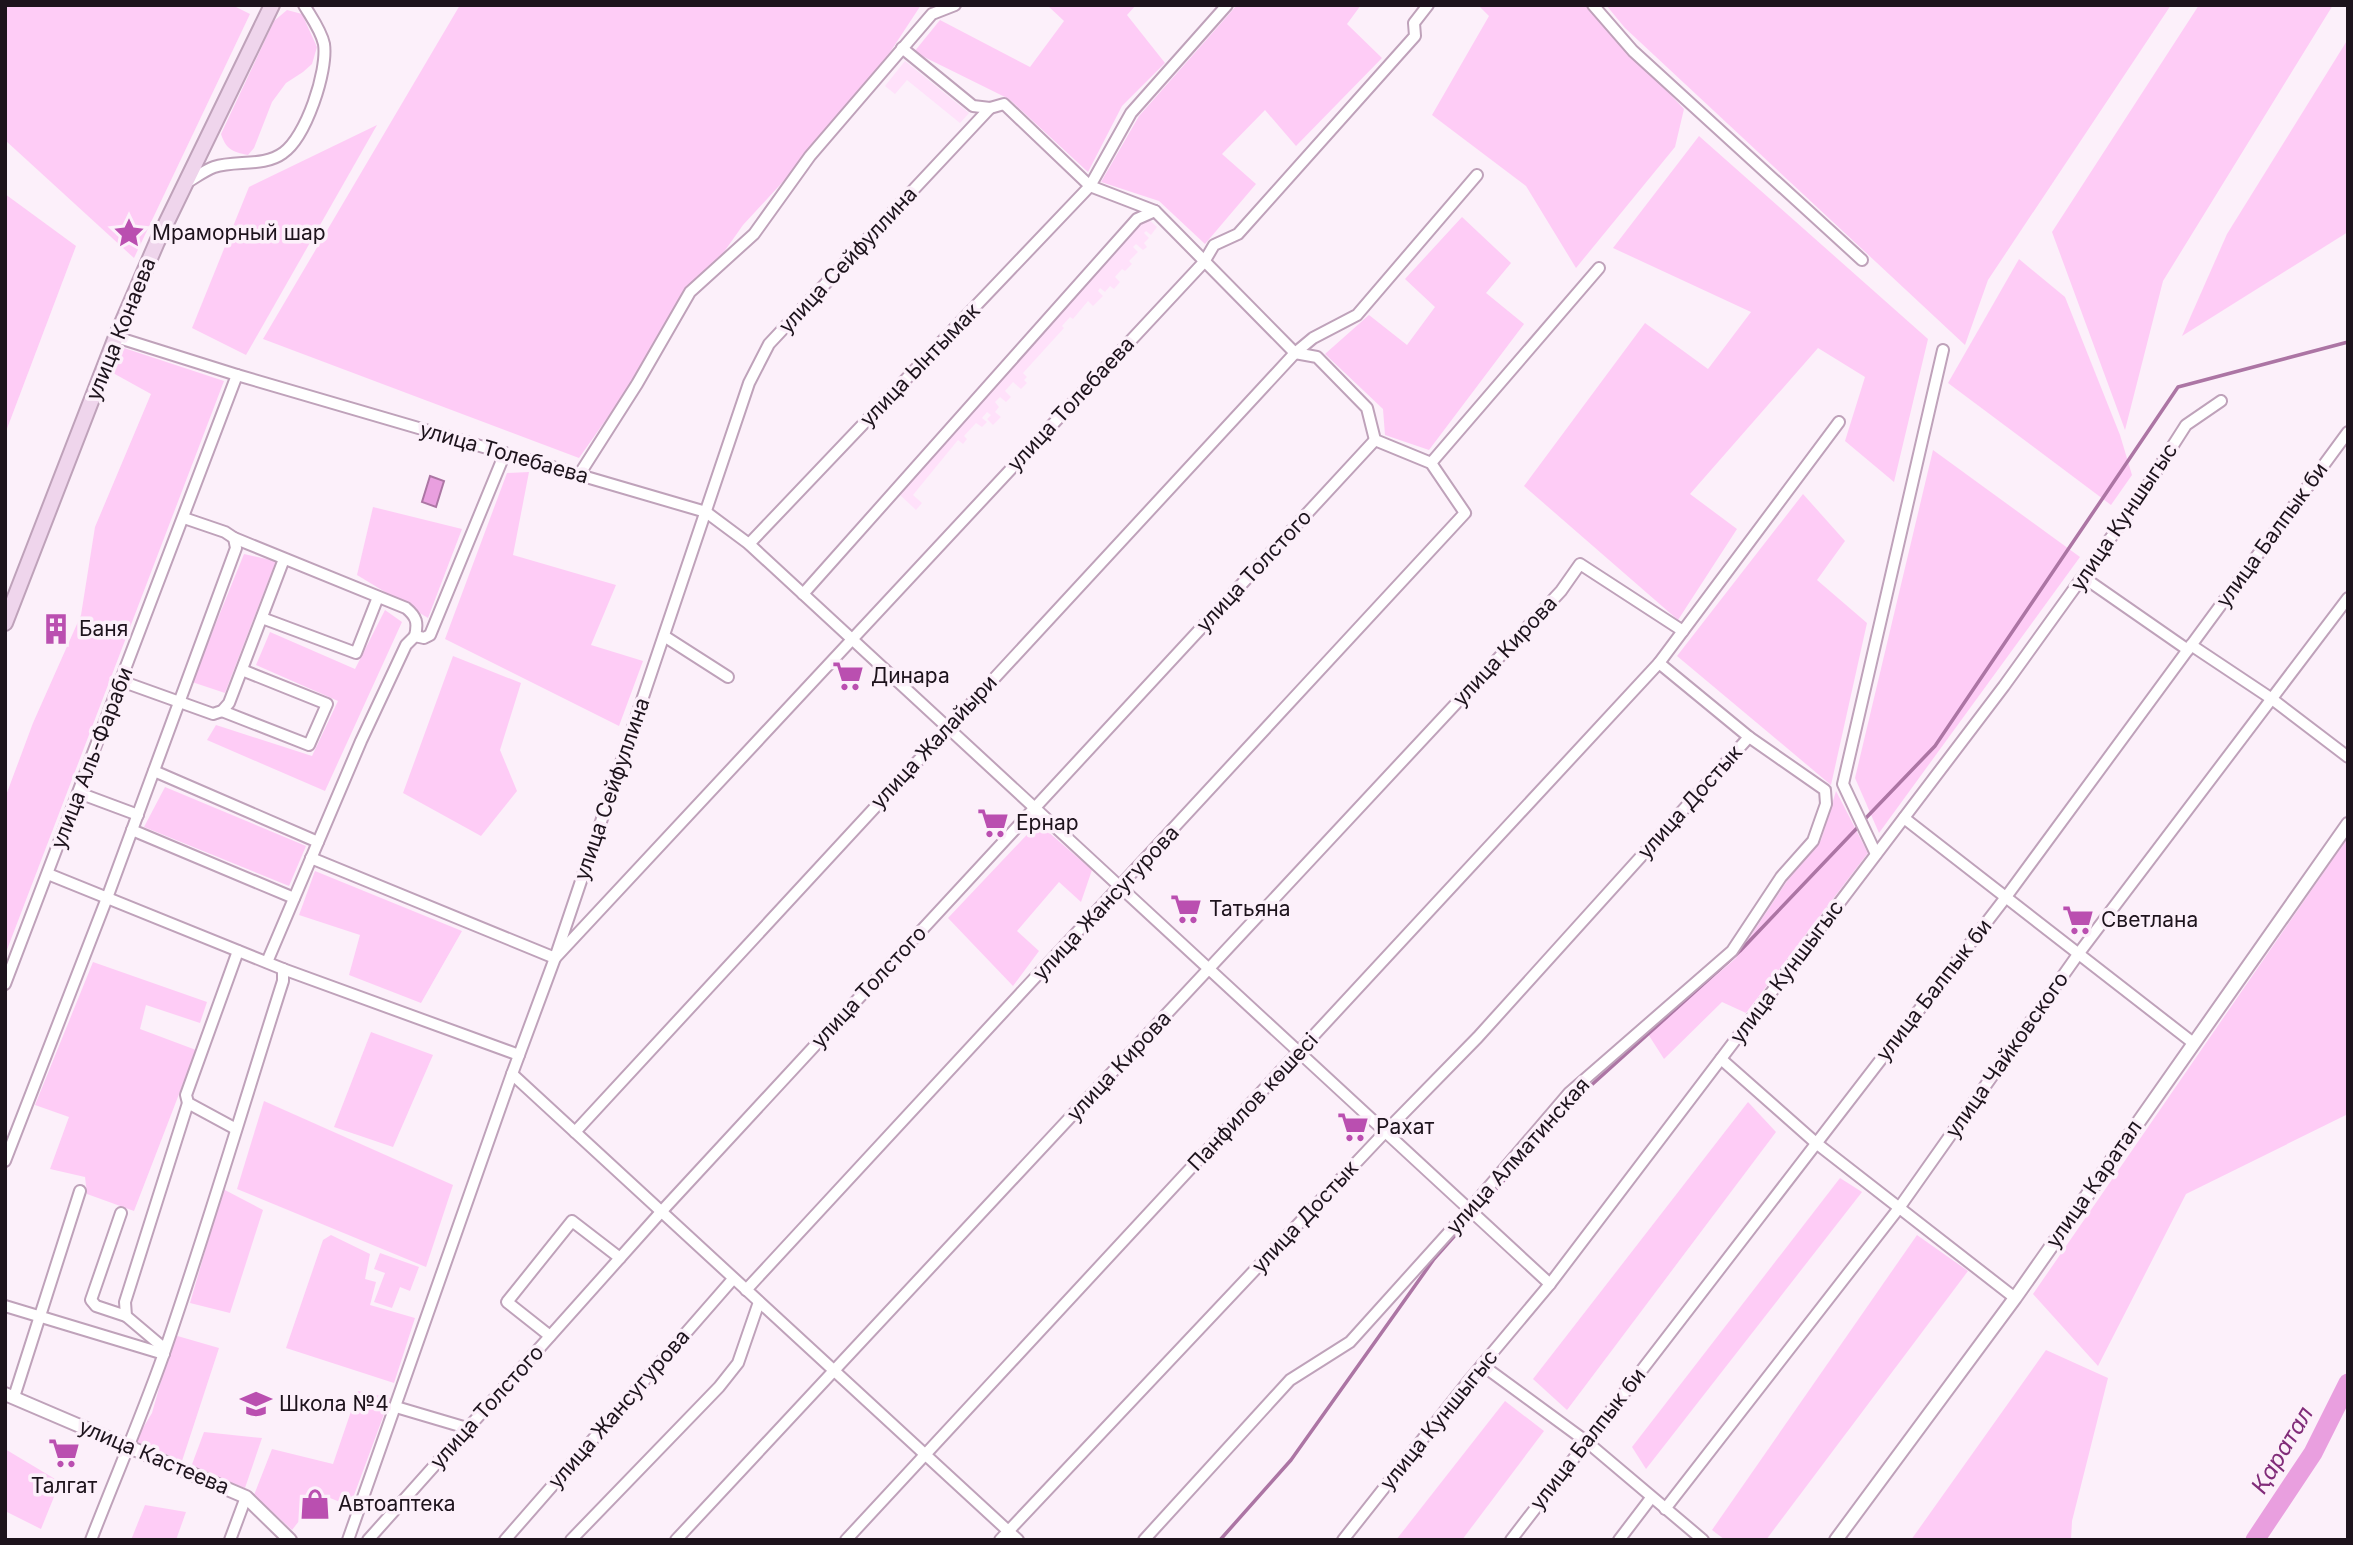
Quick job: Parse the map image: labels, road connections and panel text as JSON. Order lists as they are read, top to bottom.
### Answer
{
  "streets": {
    "main road": ["улица Конаева"],
    "street": [
      "улица Сейфуллина",
      "улица Ынтымак",
      "улица Толебаева",
      "улица Куншыгыс",
      "улица Балпык би",
      "улица Толстого",
      "улица Кирова",
      "улица Жалайыри",
      "улица Аль-Фараби",
      "улица Достык",
      "улица Жансугурова",
      "улица Чайковского",
      "Панфилов көшесі",
      "улица Алматинская",
      "улица Каратал",
      "улица Кастеева"
    ]
  },
  "crossings": [
    ["улица Сейфуллина", "улица Толебаева"],
    ["улица Конаева", "улица Толебаева"],
    ["улица Ынтымак", "улица Толебаева"],
    ["улица Толебаева", "улица Куншыгыс"],
    ["улица Толебаева", "улица Толстого"],
    ["улица Толебаева", "улица Кирова"],
    ["улица Толебаева", "улица Жалайыри"],
    ["улица Толебаева", "улица Аль-Фараби"],
    ["улица Толебаева", "улица Достык"],
    ["улица Толебаева", "улица Жансугурова"],
    ["улица Толебаева", "Панфилов көшесі"],
    ["улица Толебаева", "улица Алматинская"],
    ["улица Кирова", "Панфилов көшесі"],
    ["улица Достык", "улица Алматинская"]
  ],
  "water": ["Қаратал"],
  "places": {
    "place": ["Мраморный шар"],
    "building": ["Баня"],
    "supermarket": [
      "Динара",
      "Ернар",
      "Татьяна",
      "Светлана",
      "Рахат",
      "Талгат"
    ],
    "school or university": ["Школа №4"],
    "shop": ["Автоаптека"]
  }
}
